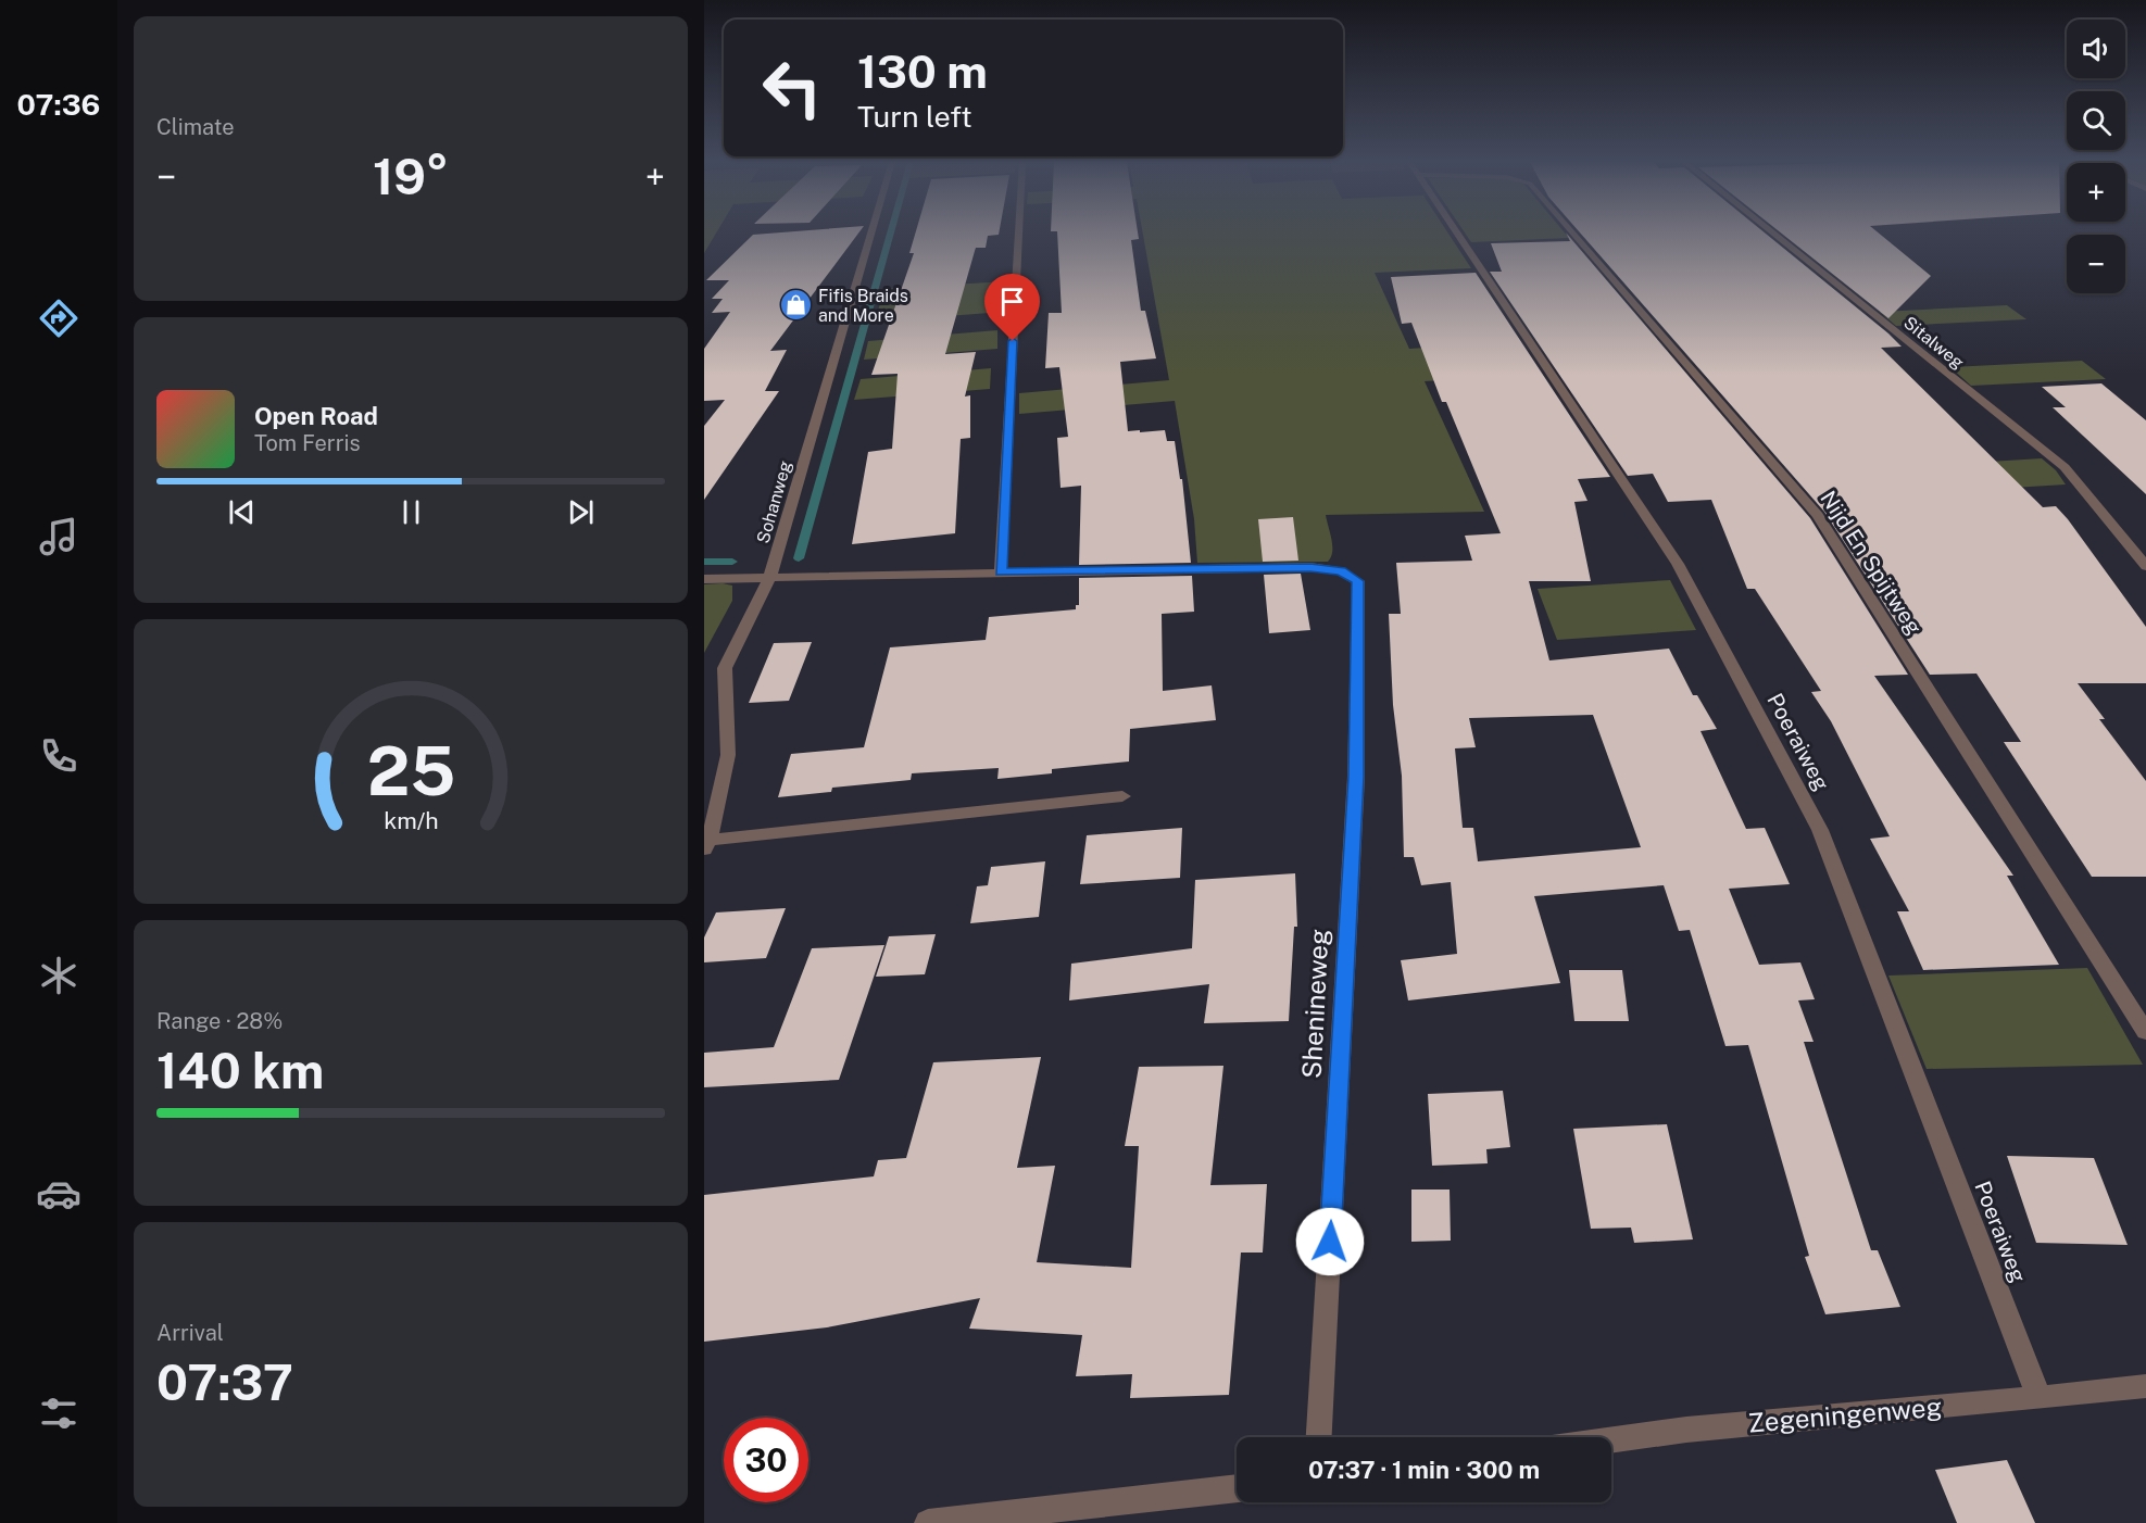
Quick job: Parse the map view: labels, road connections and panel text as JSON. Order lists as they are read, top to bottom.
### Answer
{
  "streets": {
    "street": [
      "Sitalweg",
      "Sohanweg",
      "Nijd En Spijtweg",
      "Poeraiweg",
      "Shenineweg",
      "Zegeningenweg"
    ]
  },
  "crossings": [
    ["Poeraiweg", "Zegeningenweg"]
  ],
  "places": {
    "shop": ["Fifis Braids and More"]
  },
  "page": {
    "tabs": "07:36",
    "tile": [
      "Climate",
      ["Range · 28%", "140 km"],
      ["Arrival", "07:37"]
    ],
    "map_buttons": ["+", "−"],
    "turn": ["130 m", "Turn left"],
    "heat": ["−", "19°", "+"],
    "song": ["Open Road", "Tom Ferris"],
    "limit": "30",
    "trip": "07:37 · 1 min · 300 m",
    "gauge": ["25", "km/h"]
  }
}
